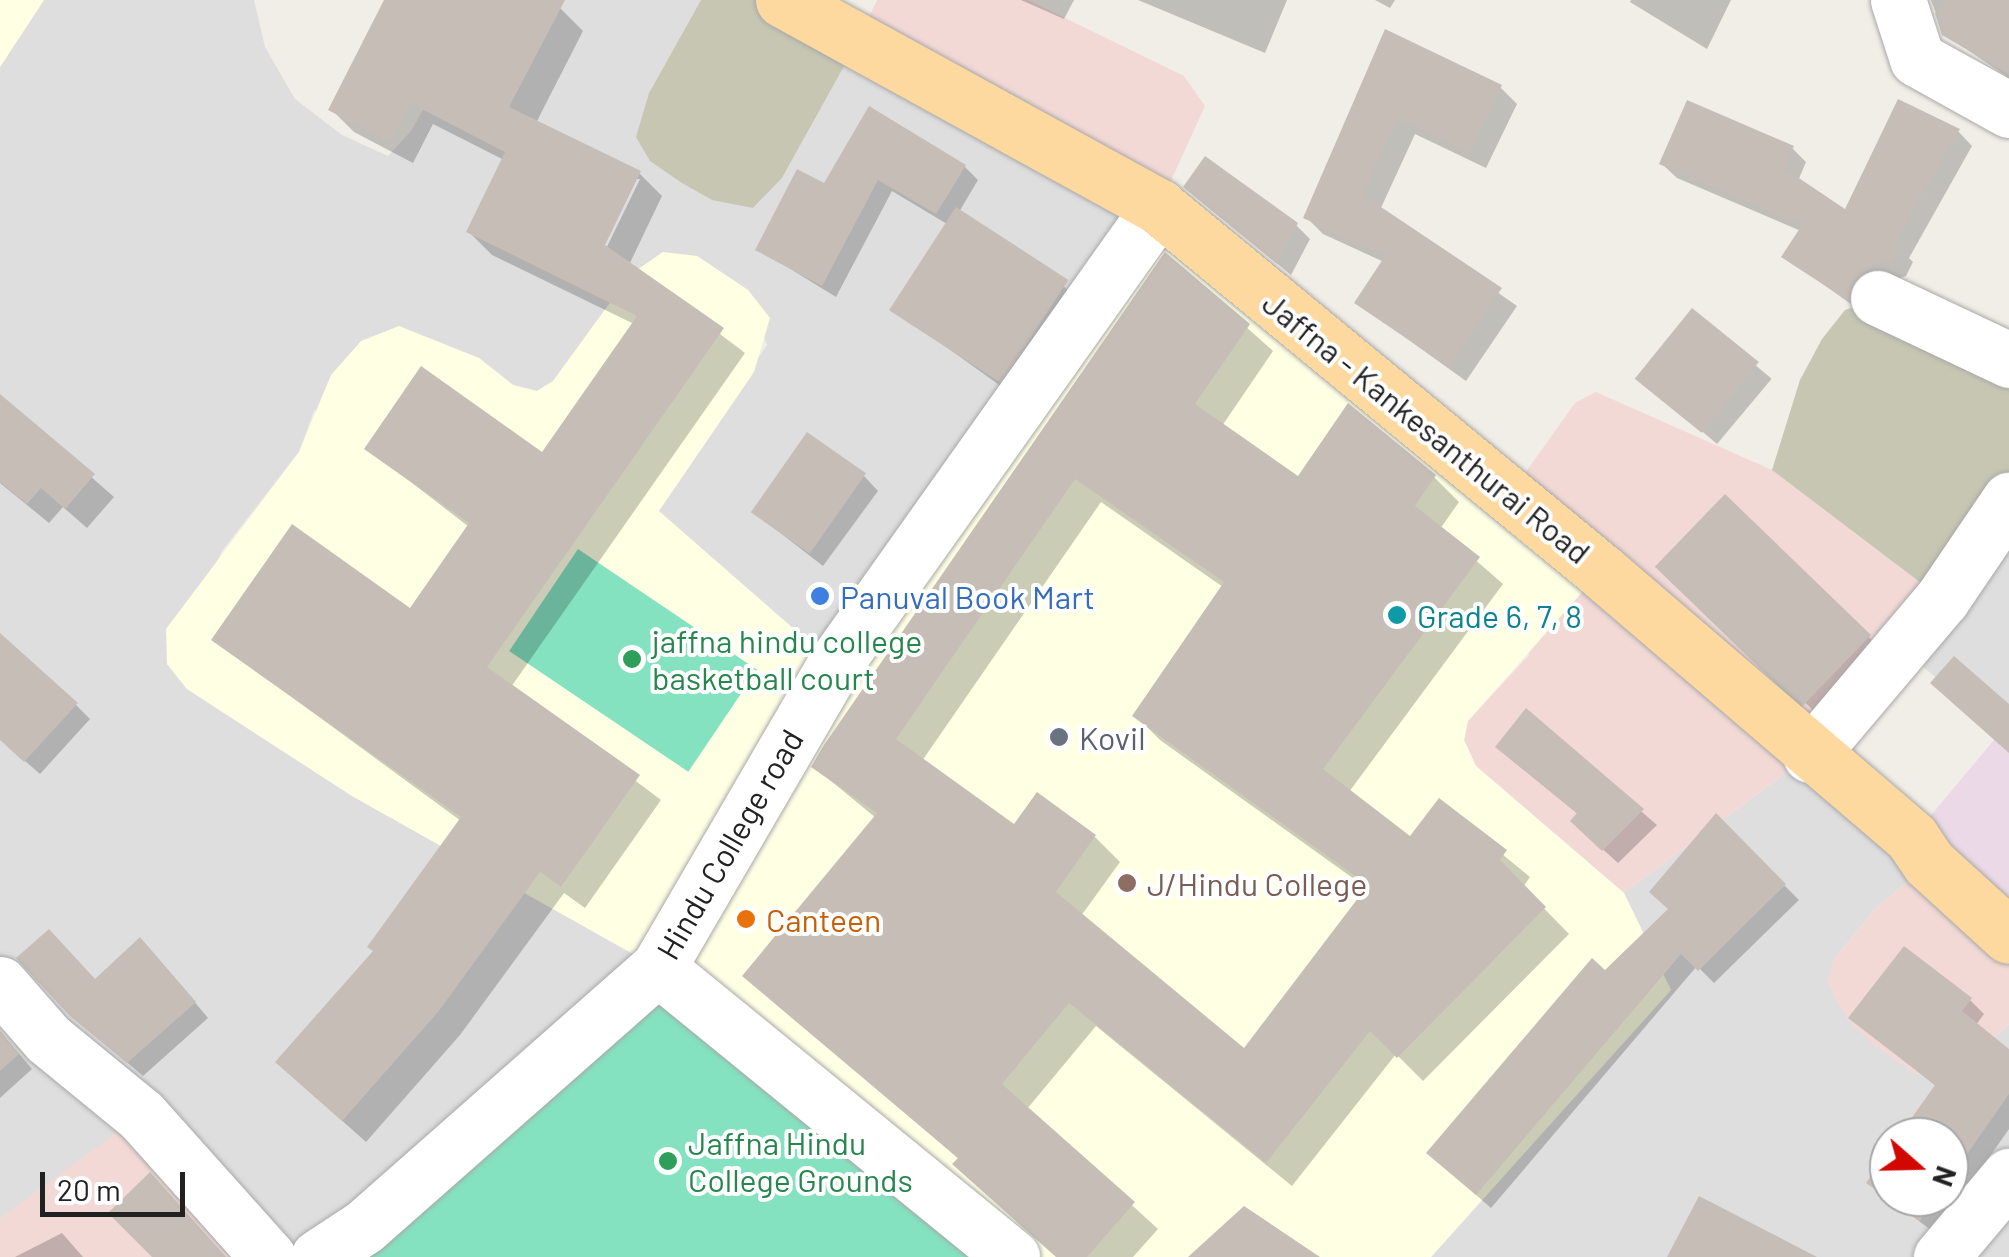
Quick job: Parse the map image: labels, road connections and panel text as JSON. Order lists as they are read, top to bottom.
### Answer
{
  "streets": {
    "main road": ["Jaffna - Kankesanthurai Road"],
    "street": ["Hindu College road"]
  },
  "crossings": [
    ["Jaffna - Kankesanthurai Road", "Hindu College road"]
  ],
  "places": [
    "Panuval Book Mart",
    "Grade 6, 7, 8",
    "jaffna hindu college basketball court",
    "Kovil",
    "J/Hindu College",
    "Canteen",
    "Jaffna Hindu College Grounds"
  ],
  "scale_bar": "20 m",
  "north": "right"
}
